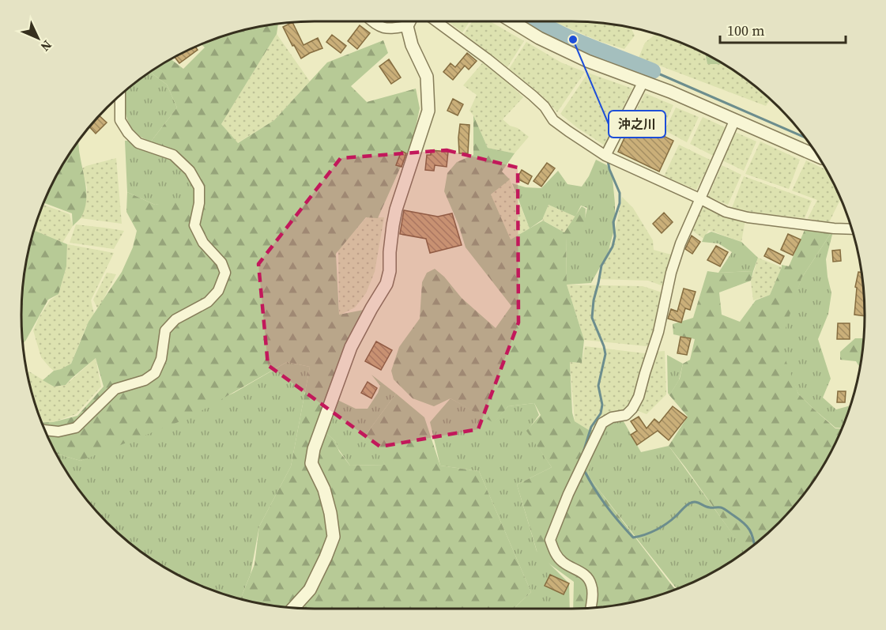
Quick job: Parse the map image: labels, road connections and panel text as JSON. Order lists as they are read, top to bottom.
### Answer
{
  "places": ["沖之川"],
  "scale_bar": "100 m",
  "north": "bottom right"
}
